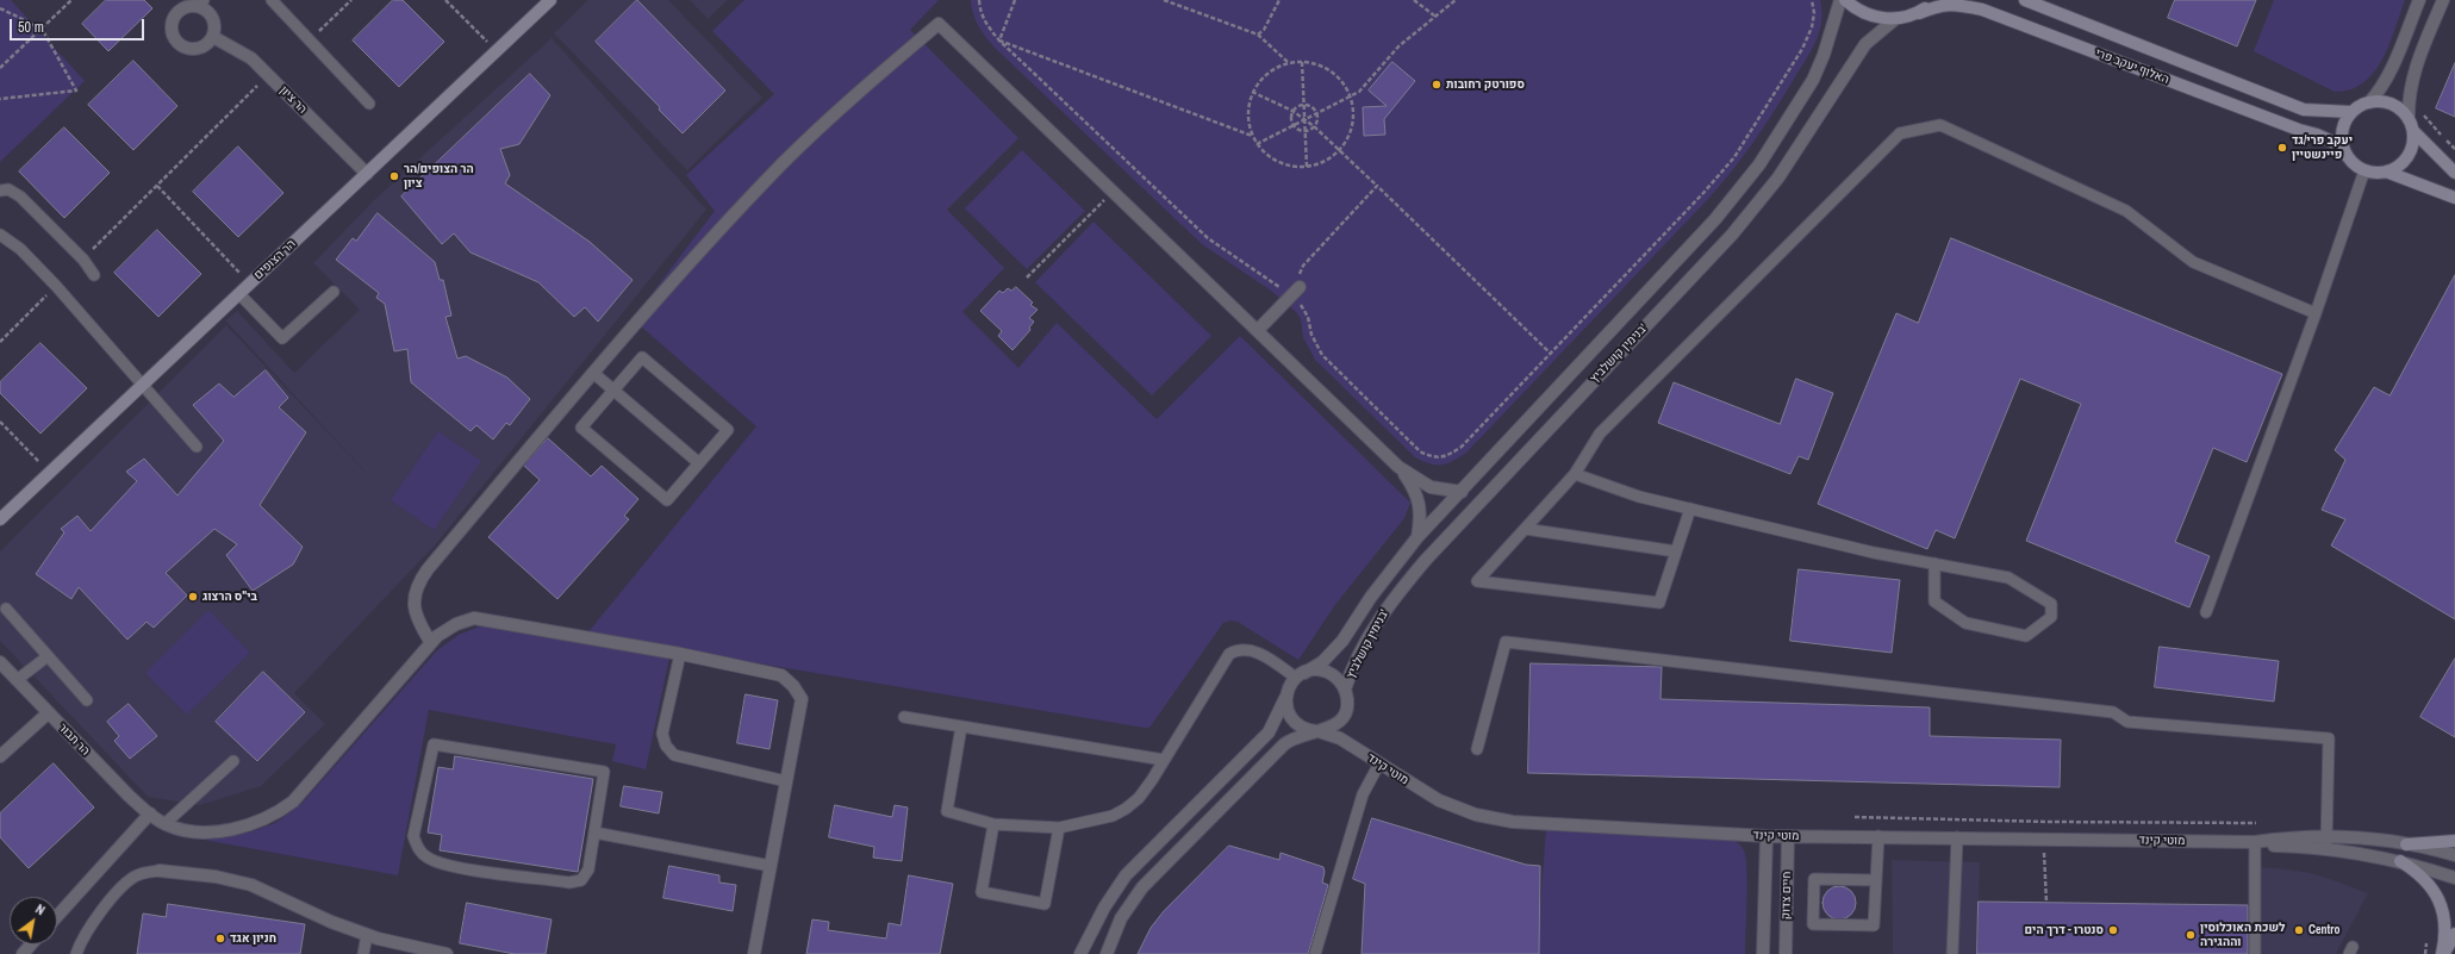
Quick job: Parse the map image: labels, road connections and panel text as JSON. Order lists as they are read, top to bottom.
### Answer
{
  "streets": {
    "street": [
      "האלוף יעקב פרי",
      "הר ציון",
      "הר הצופים",
      "בנימין קושלביץ'",
      "הר תבור",
      "מוטי קינד",
      "חיים צדוק"
    ]
  },
  "crossings": [
    ["האלוף יעקב פרי", "בנימין קושלביץ'"],
    ["הר ציון", "הר הצופים"],
    ["בנימין קושלביץ'", "מוטי קינד"],
    ["מוטי קינד", "חיים צדוק"]
  ],
  "places": [
    "ספורטק רחובות",
    "יעקב פרי/גד פיינשטיין",
    "הר הצופים/הר ציון",
    "בי\"ס הרצוג",
    "סנטרו - דרך הים",
    "Centro",
    "לשכת האוכלוסין וההגירה",
    "חניון אגד"
  ],
  "scale_bar": "50 m",
  "north": "top right"
}
